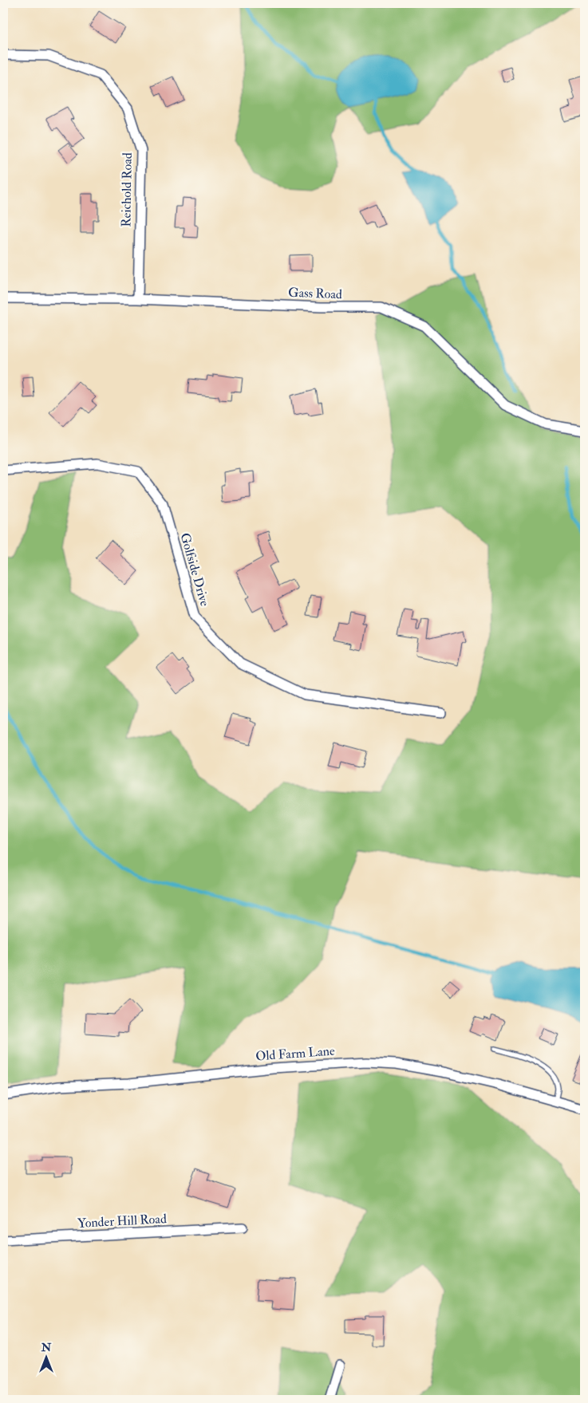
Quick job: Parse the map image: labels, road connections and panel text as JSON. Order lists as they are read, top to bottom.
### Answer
{
  "streets": {
    "street": [
      "Reichold Road",
      "Gass Road",
      "Golfside Drive",
      "Old Farm Lane",
      "Yonder Hill Road"
    ]
  },
  "crossings": [
    ["Reichold Road", "Gass Road"]
  ],
  "north": "top"
}
